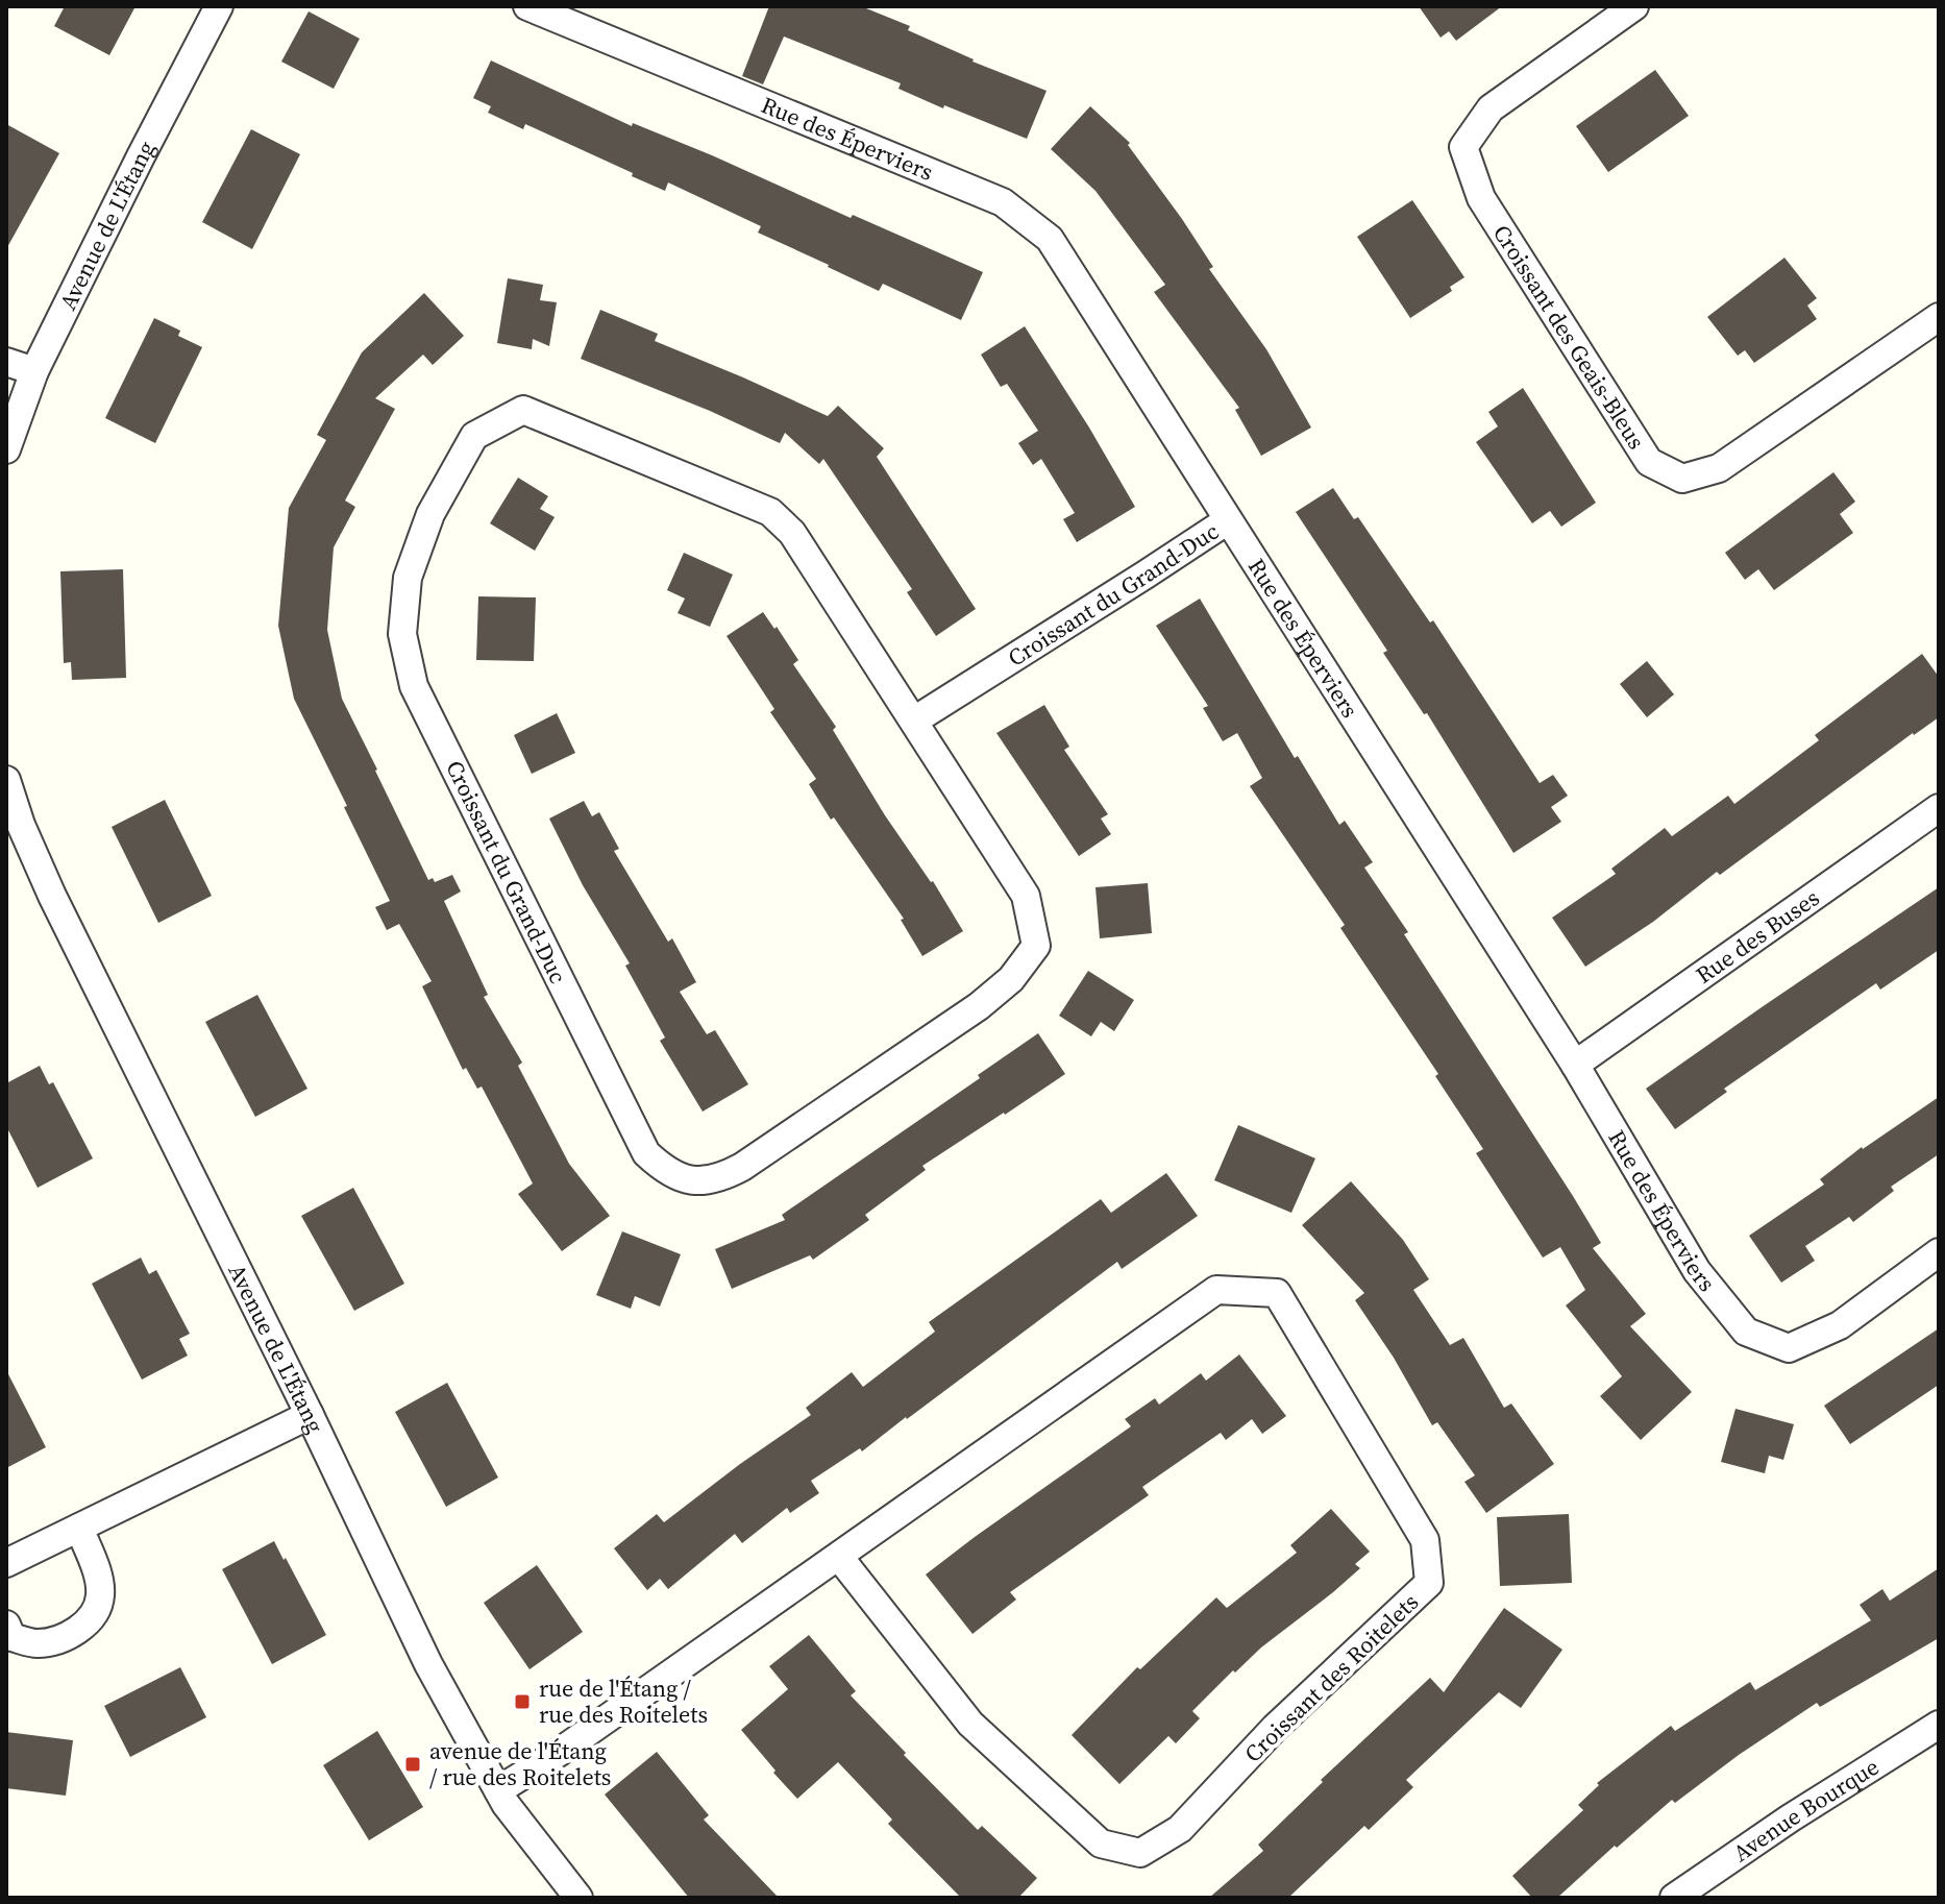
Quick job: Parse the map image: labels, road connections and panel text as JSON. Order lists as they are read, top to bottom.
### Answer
{
  "streets": {
    "street": [
      "Rue des Éperviers",
      "Avenue de L'Étang",
      "Croissant des Geais-Bleus",
      "Croissant du Grand-Duc",
      "Rue des Buses",
      "Croissant des Roitelets",
      "Avenue Bourque"
    ]
  },
  "crossings": [
    ["Rue des Éperviers", "Croissant du Grand-Duc"],
    ["Rue des Éperviers", "Rue des Buses"],
    ["Avenue de L'Étang", "Croissant des Roitelets"]
  ],
  "places": {
    "transit": ["rue de l'Étang / rue des Roitelets", "avenue de l'Étang / rue des Roitelets"]
  }
}
